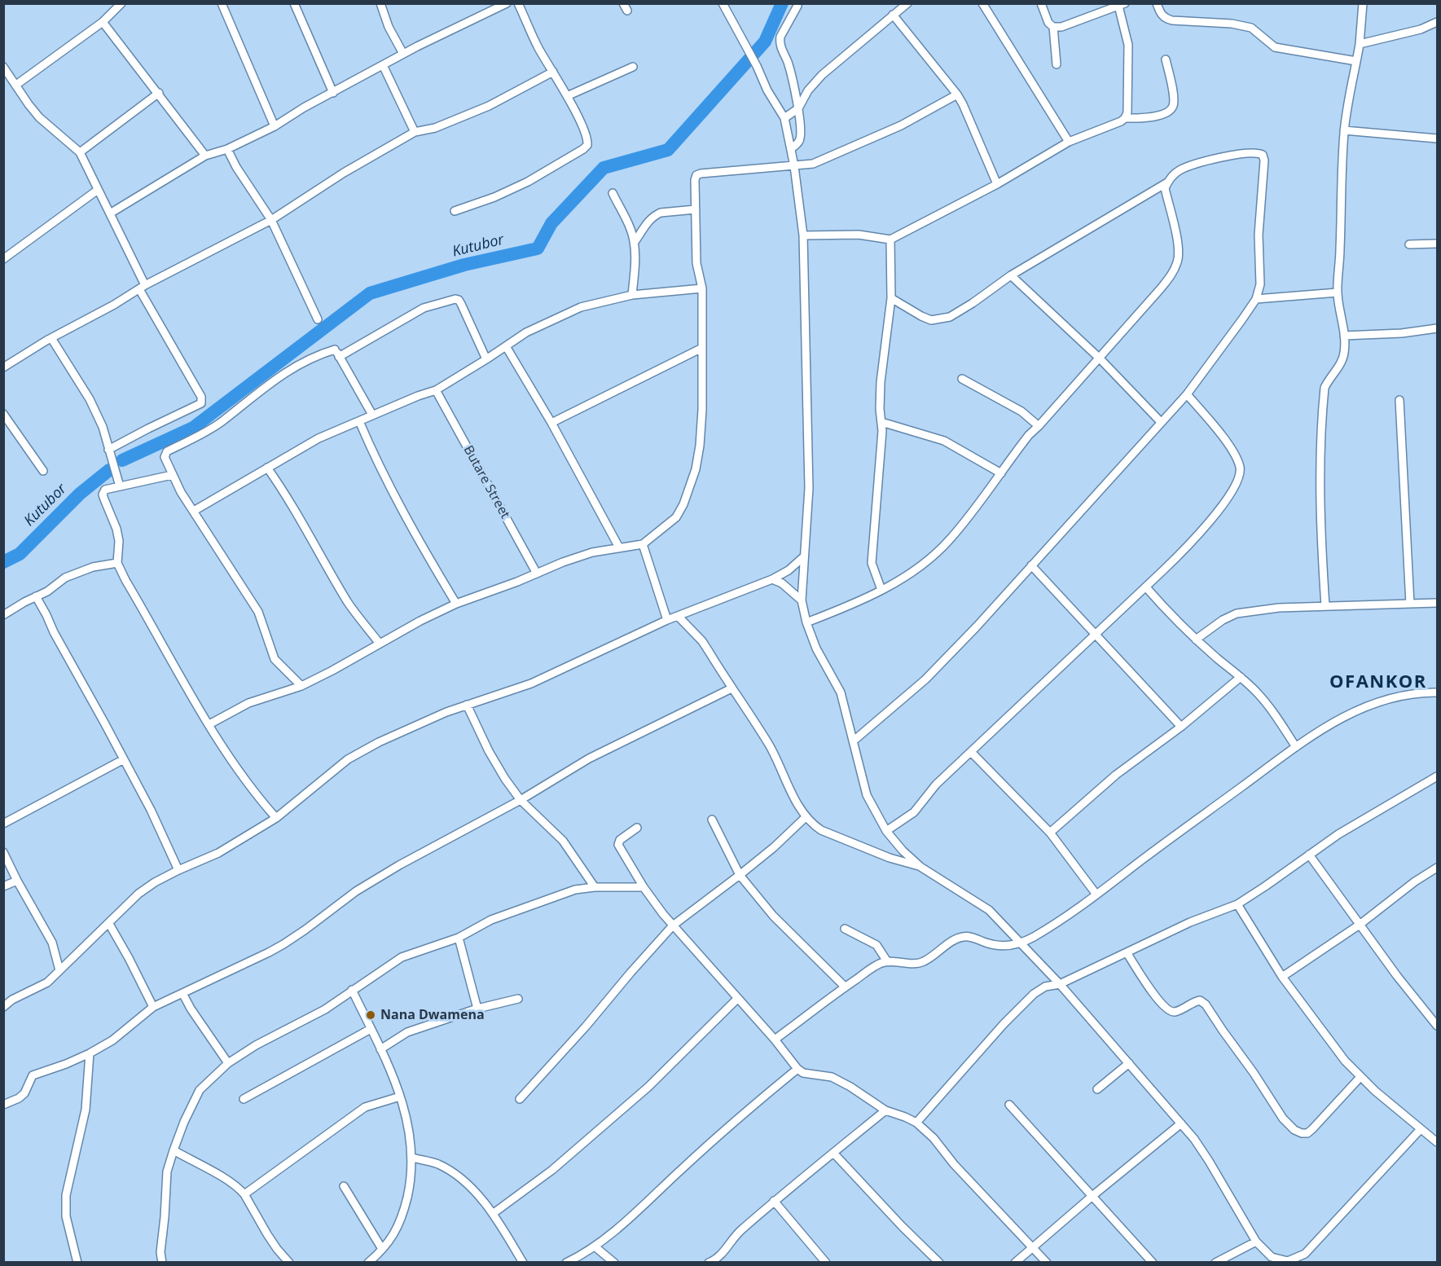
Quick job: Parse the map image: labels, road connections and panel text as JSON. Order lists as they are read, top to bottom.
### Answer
{
  "streets": {
    "street": ["Butare Street"]
  },
  "districts": ["OFANKOR"],
  "water": ["Kutubor"],
  "places": ["Nana Dwamena"]
}
